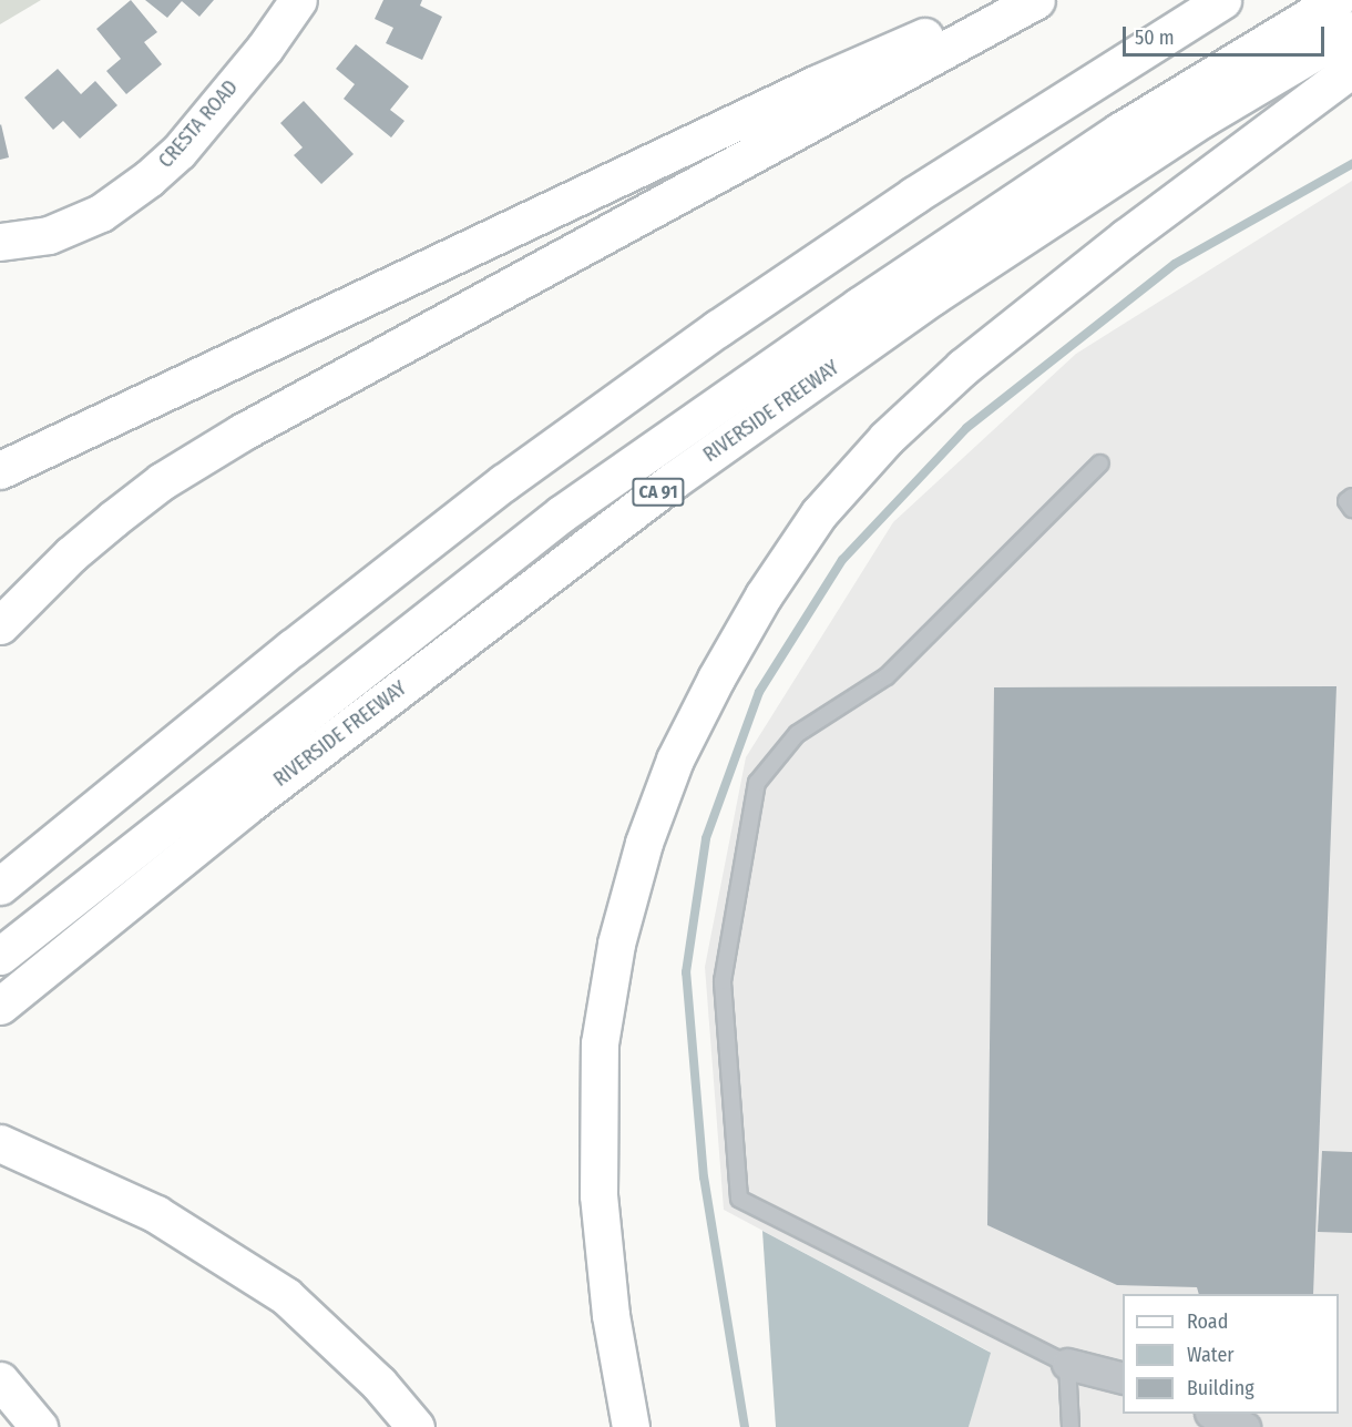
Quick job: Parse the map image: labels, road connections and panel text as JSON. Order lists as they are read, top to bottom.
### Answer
{
  "streets": {
    "main road": ["CRESTA ROAD", "RIVERSIDE FREEWAY", "CA 91"]
  },
  "legend": ["Road", "Water", "Building"],
  "scale_bar": "50 m"
}
